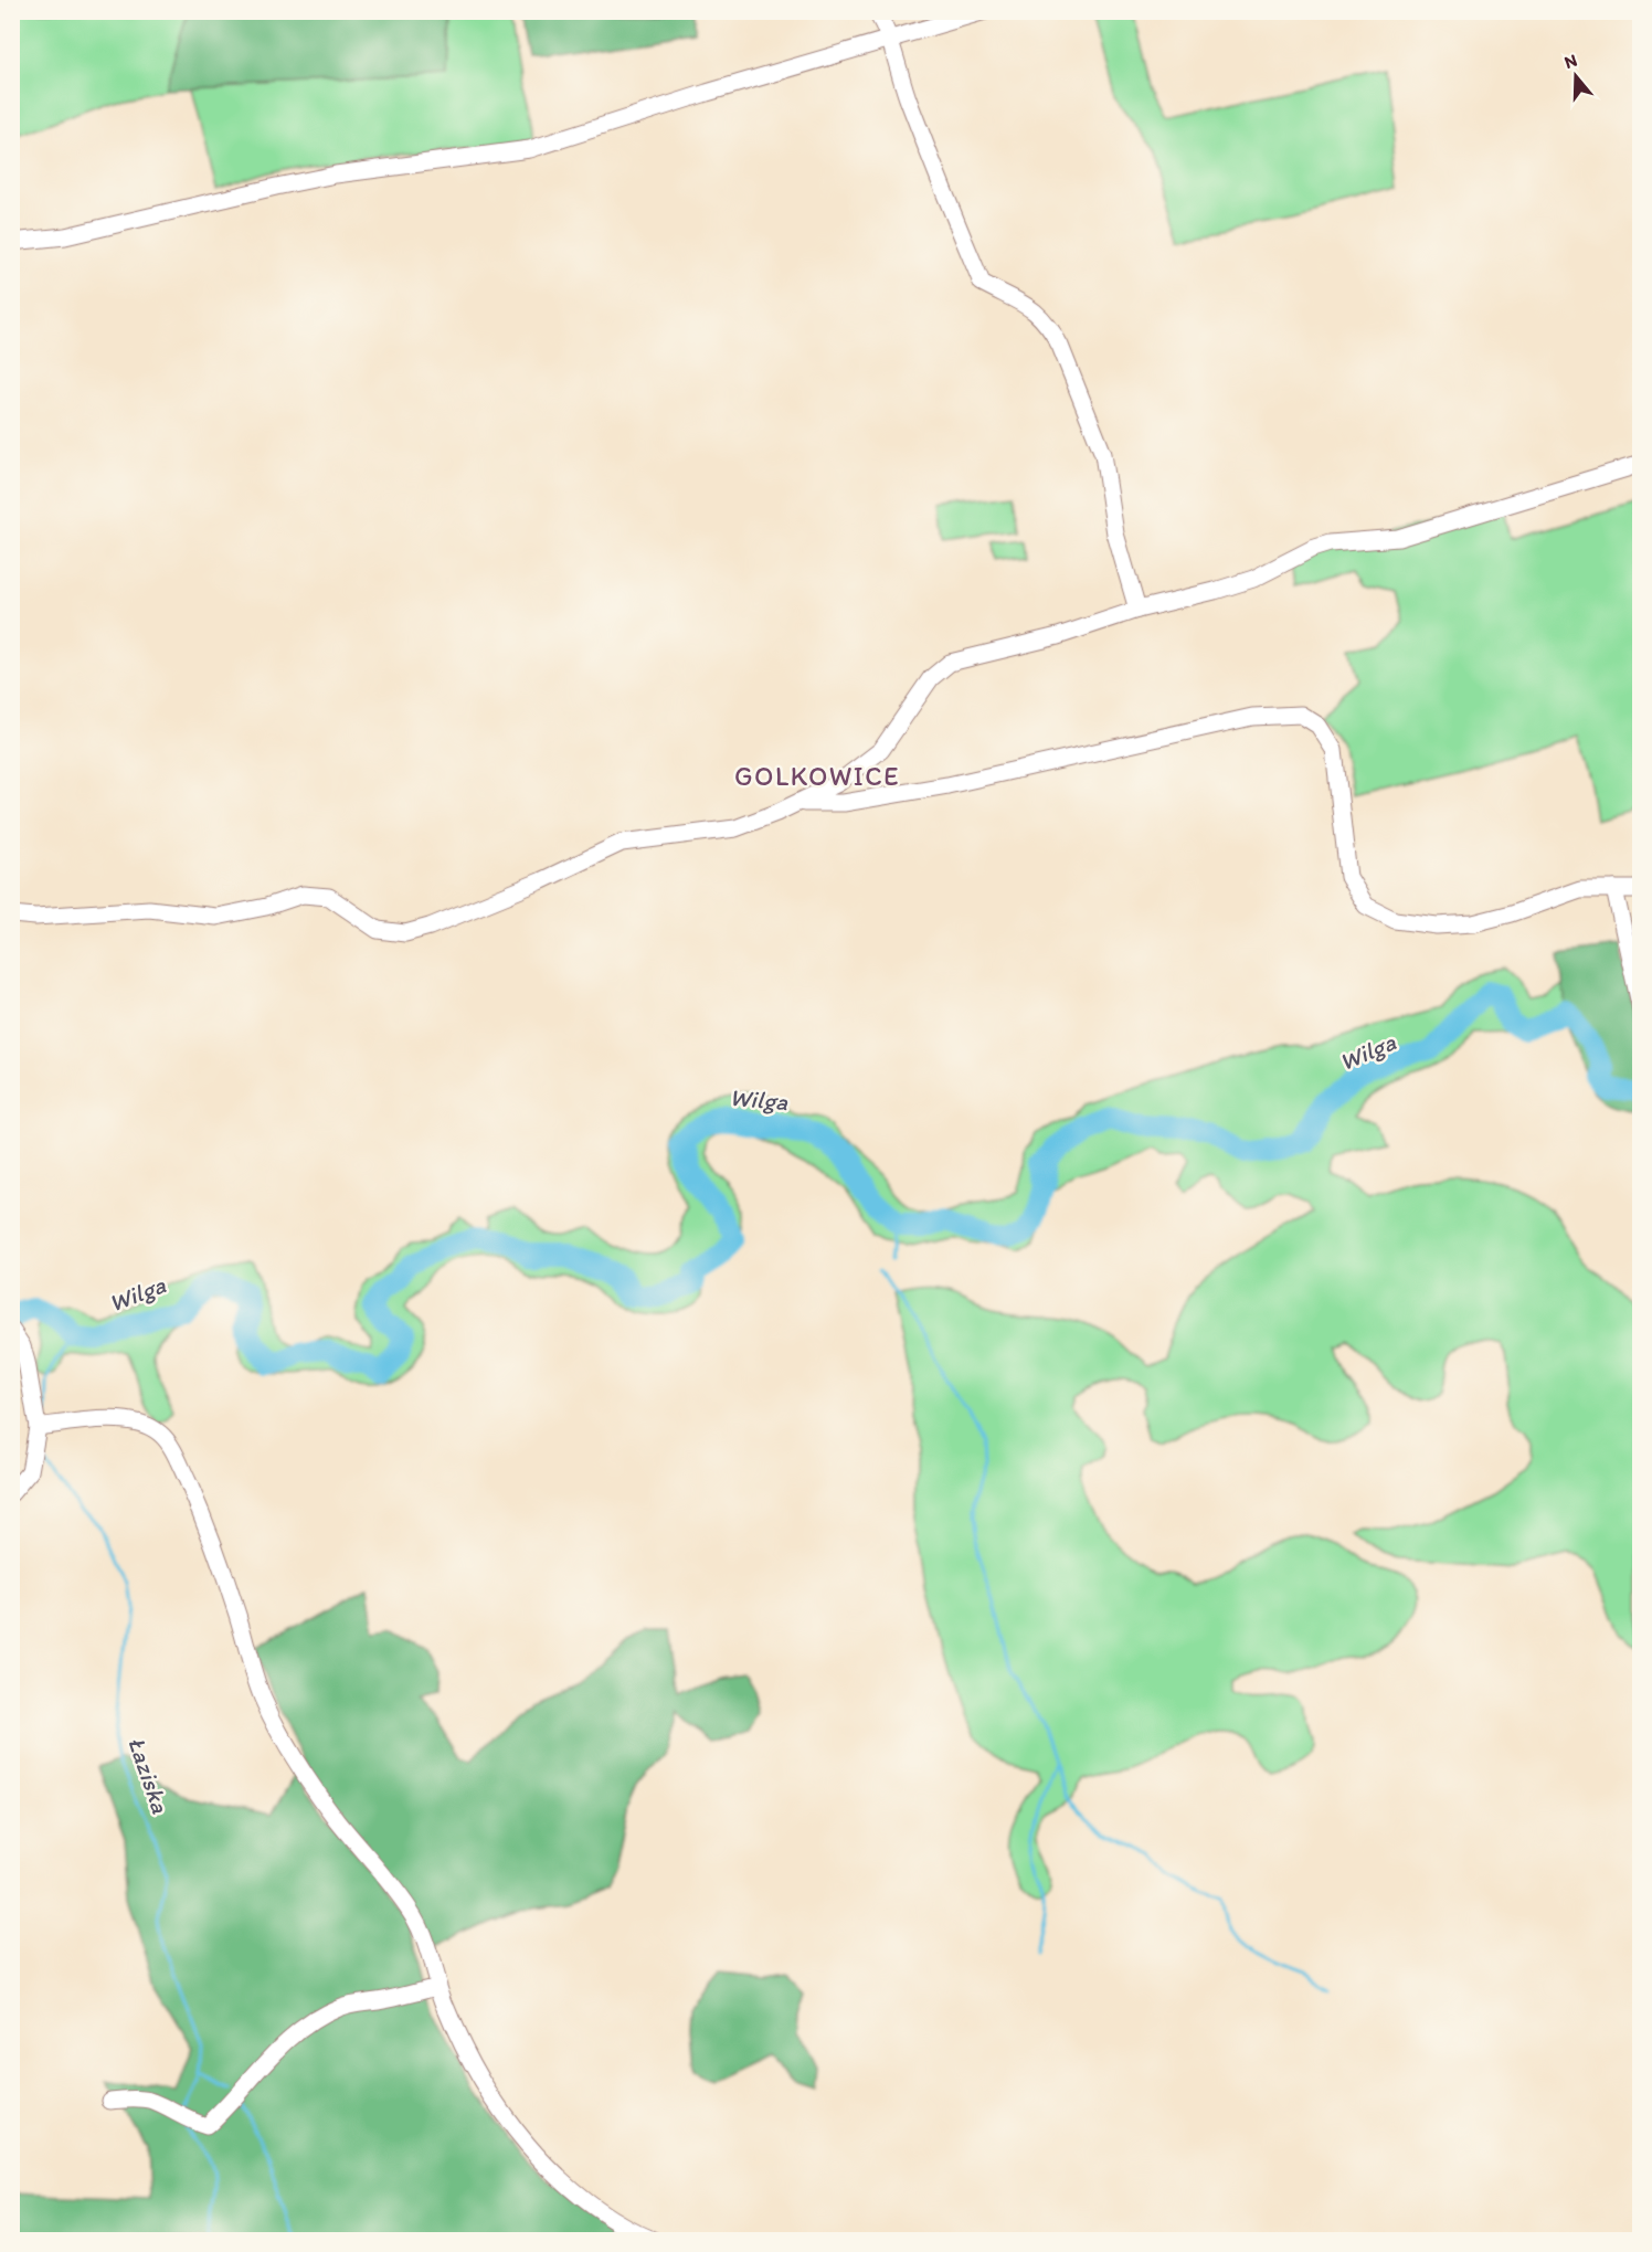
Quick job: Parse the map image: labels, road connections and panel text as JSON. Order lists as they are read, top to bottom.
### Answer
{
  "districts": ["GOLKOWICE"],
  "water": ["Wilga", "Łaziska"],
  "north": "top"
}
